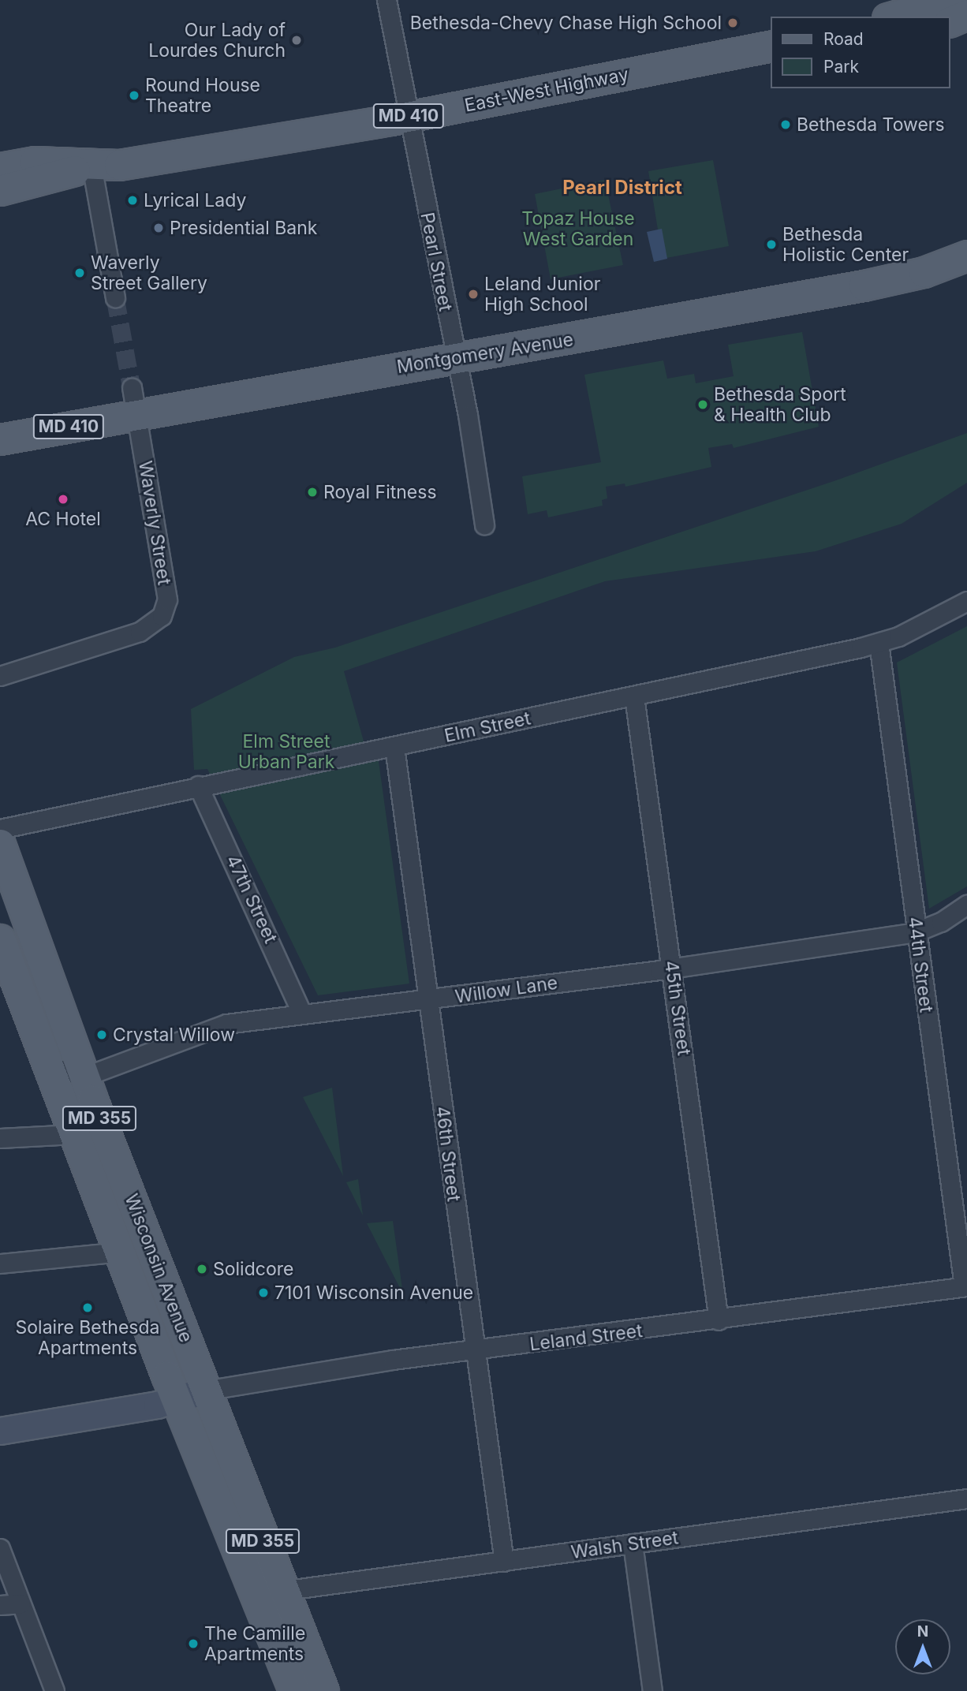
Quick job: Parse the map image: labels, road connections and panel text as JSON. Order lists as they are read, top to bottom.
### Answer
{
  "streets": {
    "main road": [
      "East-West Highway",
      "MD 410",
      "Montgomery Avenue",
      "MD 355",
      "Wisconsin Avenue"
    ],
    "street": [
      "Pearl Street",
      "Waverly Street",
      "Elm Street",
      "47th Street",
      "44th Street",
      "Willow Lane",
      "45th Street",
      "46th Street",
      "Leland Street",
      "Walsh Street"
    ]
  },
  "crossings": [
    ["East-West Highway", "Pearl Street"],
    ["Pearl Street", "Montgomery Avenue"],
    ["Montgomery Avenue", "Waverly Street"],
    ["Elm Street", "47th Street"],
    ["Elm Street", "44th Street"],
    ["Elm Street", "45th Street"],
    ["Elm Street", "46th Street"],
    ["47th Street", "Willow Lane"],
    ["44th Street", "Willow Lane"],
    ["44th Street", "Leland Street"],
    ["Willow Lane", "45th Street"],
    ["Willow Lane", "46th Street"],
    ["Willow Lane", "Wisconsin Avenue"],
    ["45th Street", "Leland Street"],
    ["46th Street", "Leland Street"],
    ["46th Street", "Walsh Street"],
    ["Wisconsin Avenue", "Leland Street"],
    ["Wisconsin Avenue", "Walsh Street"]
  ],
  "districts": ["Pearl District"],
  "parks": ["Topaz House West Garden", "Elm Street Urban Park"],
  "places": [
    "Bethesda-Chevy Chase High School",
    "Our Lady of Lourdes Church",
    "Round House Theatre",
    "Bethesda Towers",
    "Lyrical Lady",
    "Presidential Bank",
    "Bethesda Holistic Center",
    "Waverly Street Gallery",
    "Leland Junior High School",
    "Bethesda Sport & Health Club",
    "Royal Fitness",
    "AC Hotel",
    "Crystal Willow",
    "Solidcore",
    "7101 Wisconsin Avenue",
    "Solaire Bethesda Apartments",
    "The Camille Apartments"
  ],
  "legend": ["Road", "Park"],
  "north": "top"
}
